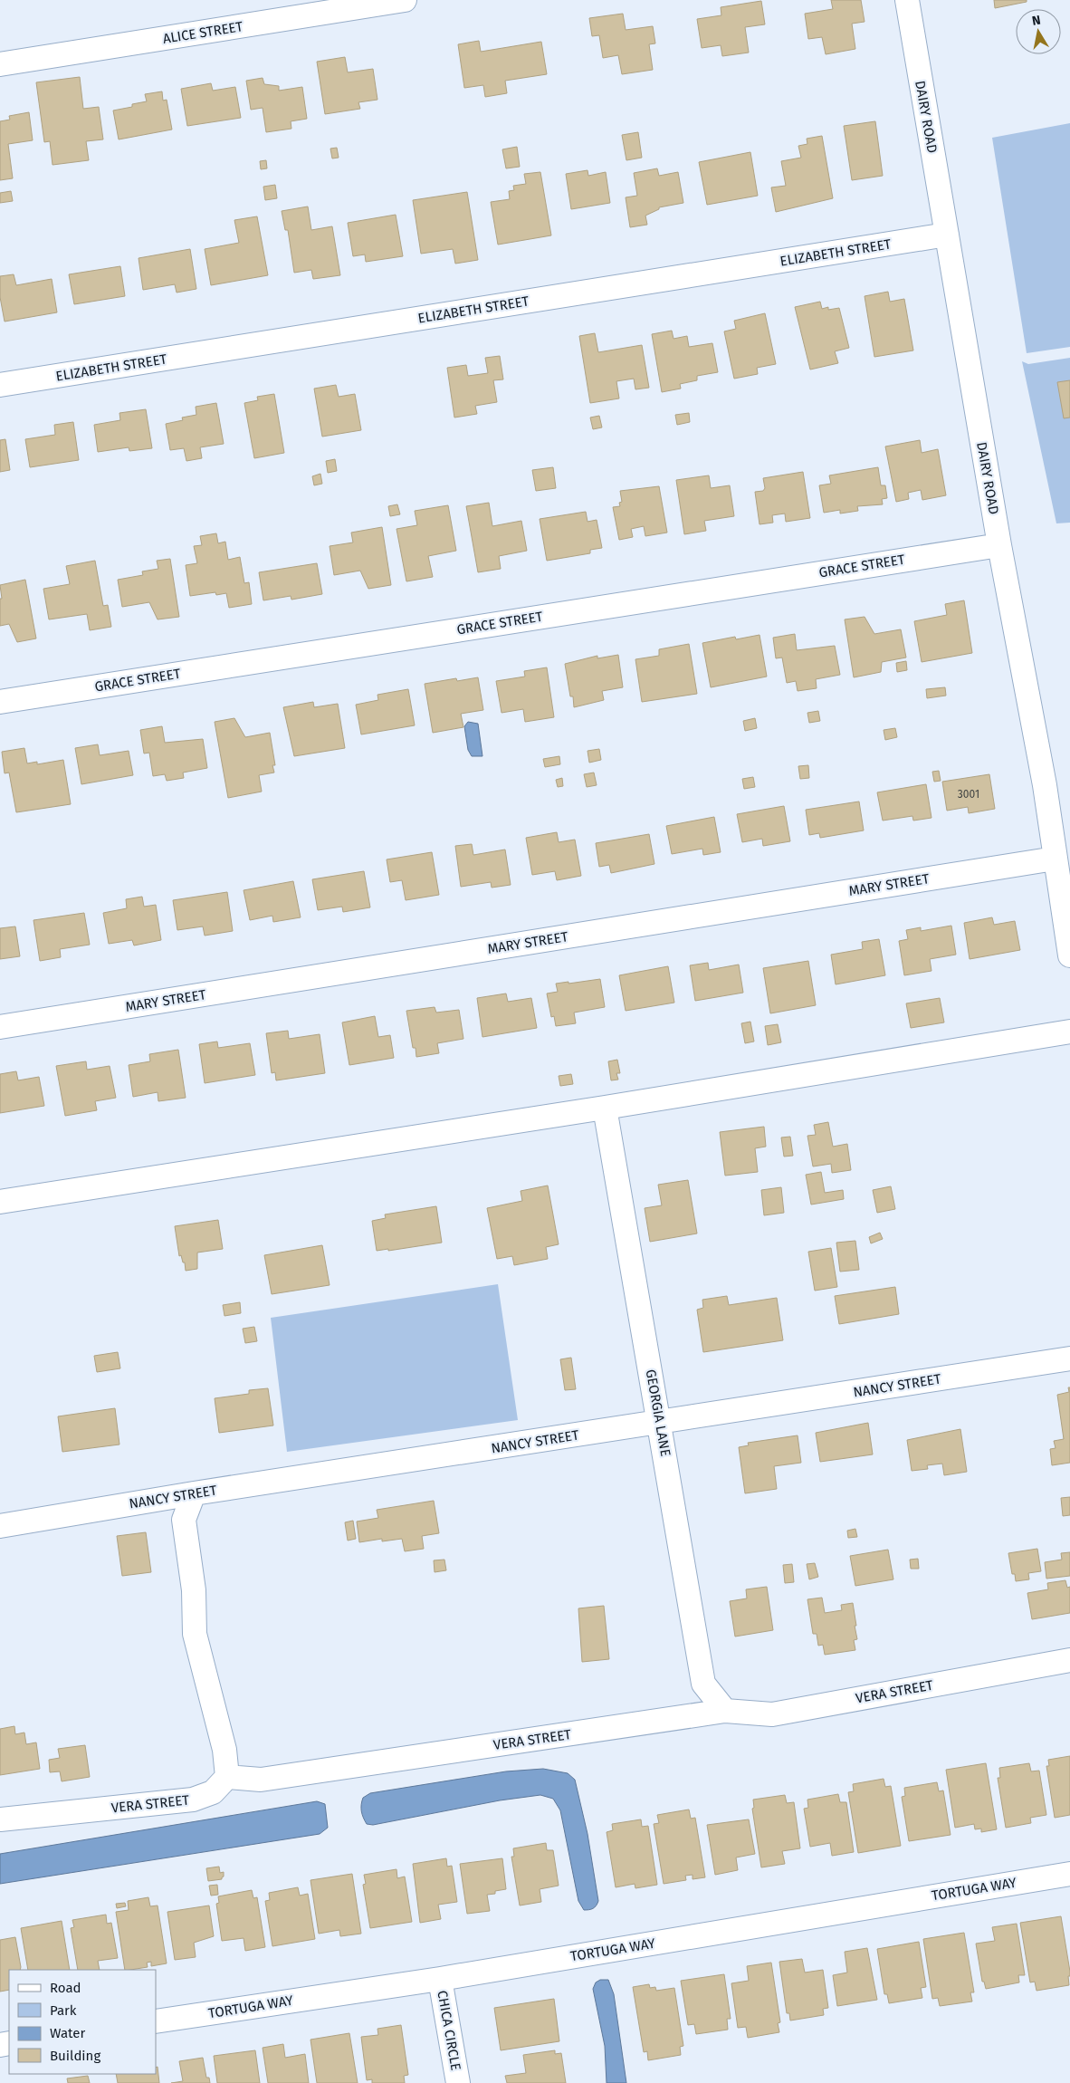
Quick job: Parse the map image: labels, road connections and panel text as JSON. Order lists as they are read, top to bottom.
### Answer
{
  "streets": {
    "street": [
      "ALICE STREET",
      "DAIRY ROAD",
      "ELIZABETH STREET",
      "GRACE STREET",
      "MARY STREET",
      "NANCY STREET",
      "GEORGIA LANE",
      "VERA STREET",
      "TORTUGA WAY",
      "CHICA CIRCLE"
    ]
  },
  "crossings": [
    ["DAIRY ROAD", "ELIZABETH STREET"],
    ["DAIRY ROAD", "GRACE STREET"],
    ["DAIRY ROAD", "MARY STREET"],
    ["NANCY STREET", "GEORGIA LANE"],
    ["GEORGIA LANE", "VERA STREET"],
    ["TORTUGA WAY", "CHICA CIRCLE"]
  ],
  "house_numbers": ["3001"],
  "legend": [
    "Road",
    "Park",
    "Water",
    "Building"
  ],
  "north": "top"
}
